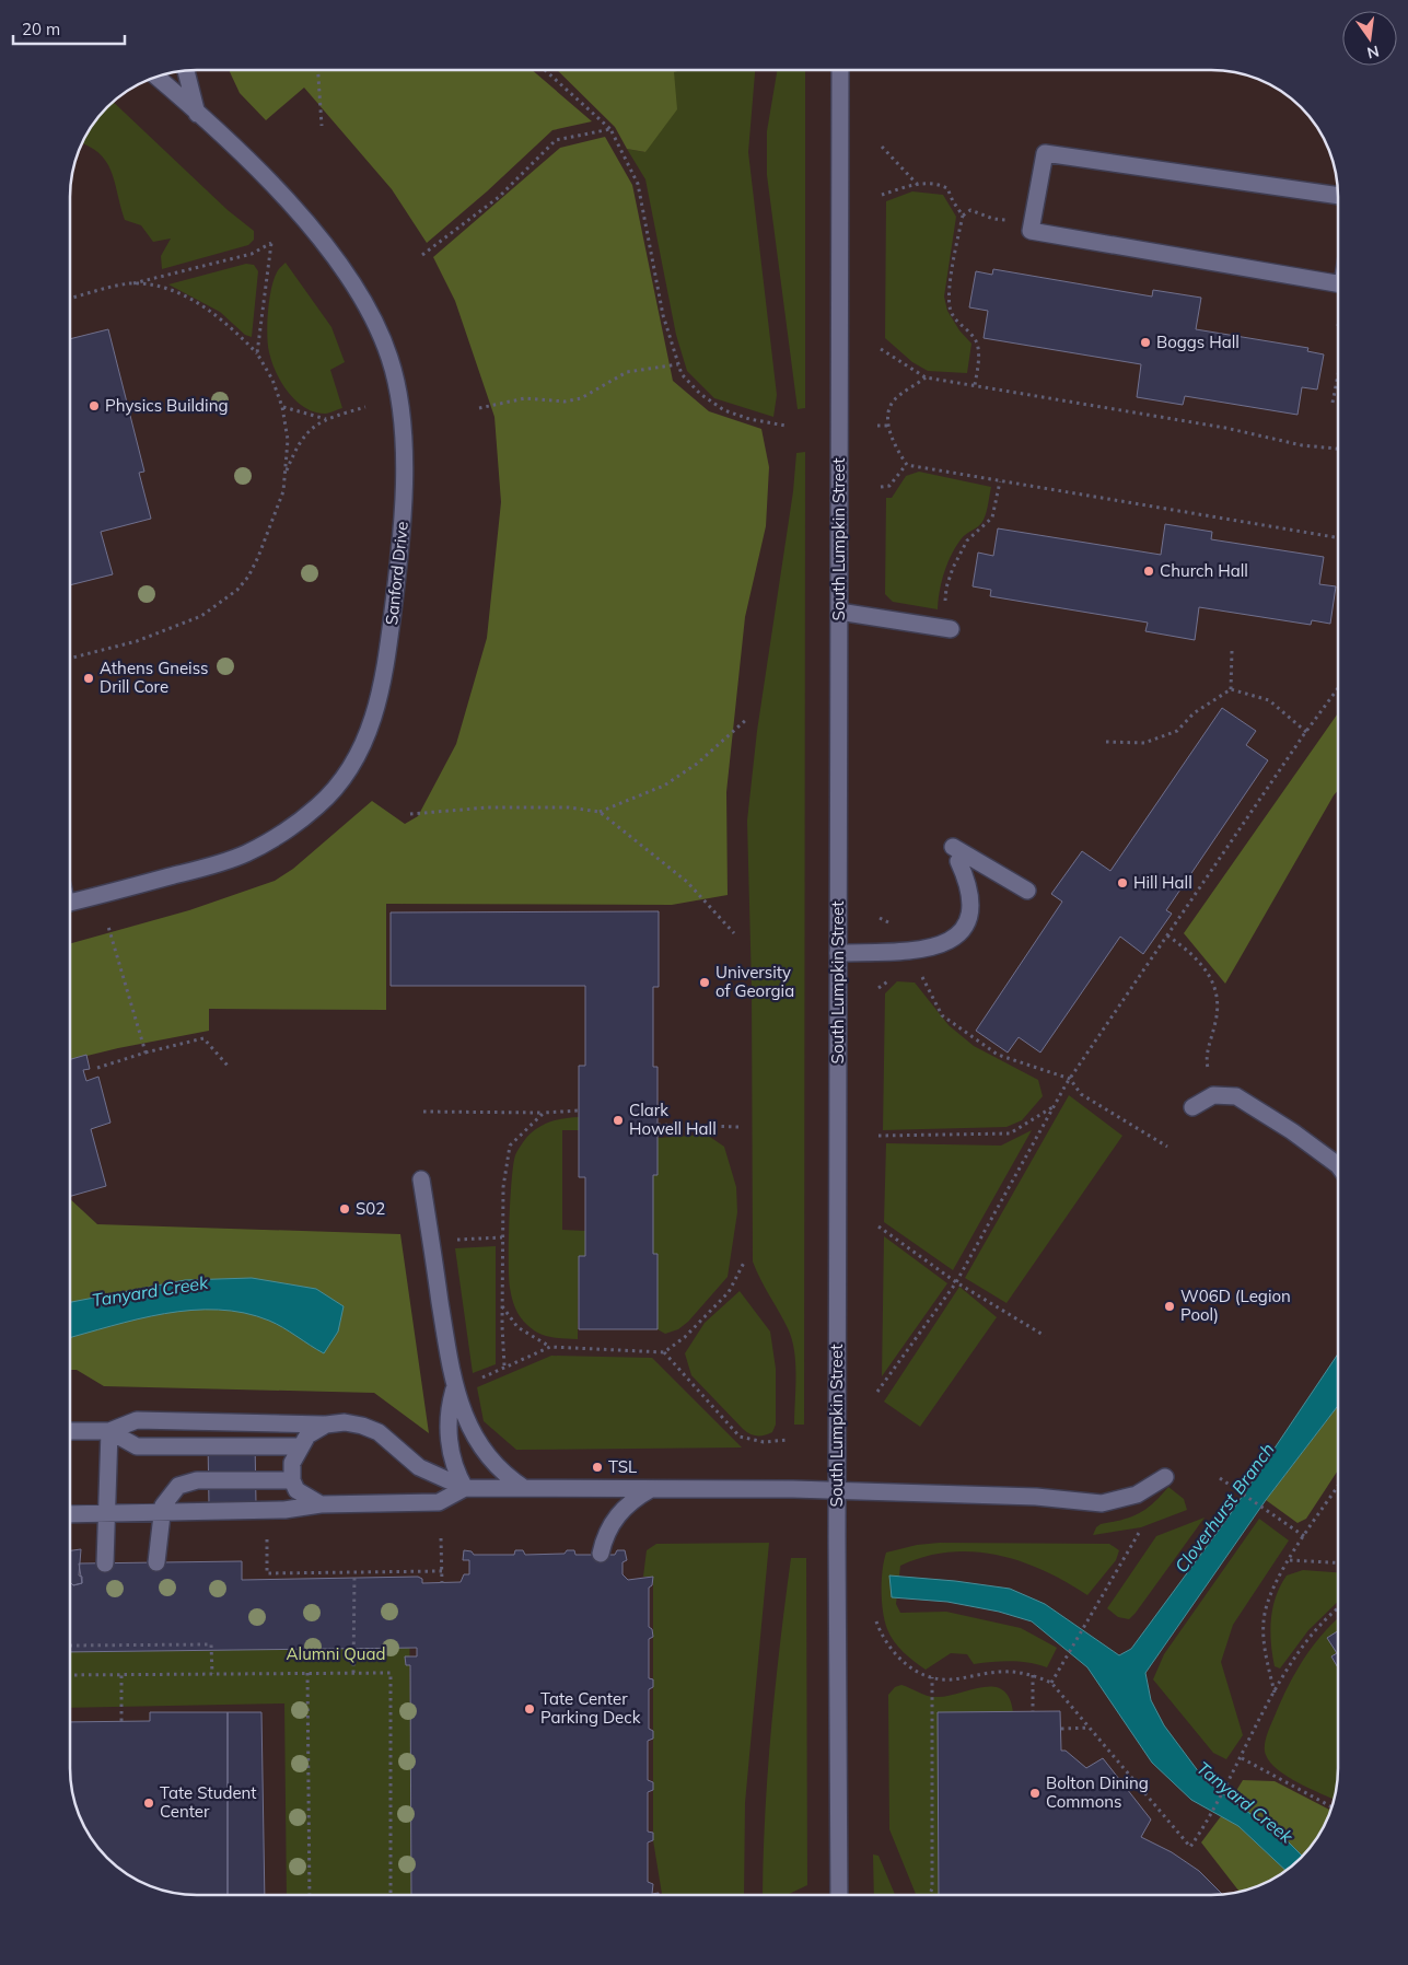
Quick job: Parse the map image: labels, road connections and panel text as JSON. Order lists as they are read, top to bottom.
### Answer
{
  "streets": {
    "main road": ["South Lumpkin Street", "Sanford Drive"]
  },
  "water": ["Tanyard Creek", "Cloverhurst Branch"],
  "parks": ["Alumni Quad"],
  "places": [
    "Boggs Hall",
    "Physics Building",
    "Church Hall",
    "Athens Gneiss Drill Core",
    "Hill Hall",
    "University of Georgia",
    "Clark Howell Hall",
    "S02",
    "W06D (Legion Pool)",
    "TSL",
    "Tate Center Parking Deck",
    "Bolton Dining Commons",
    "Tate Student Center"
  ],
  "scale_bar": "20 m",
  "north": "bottom"
}
